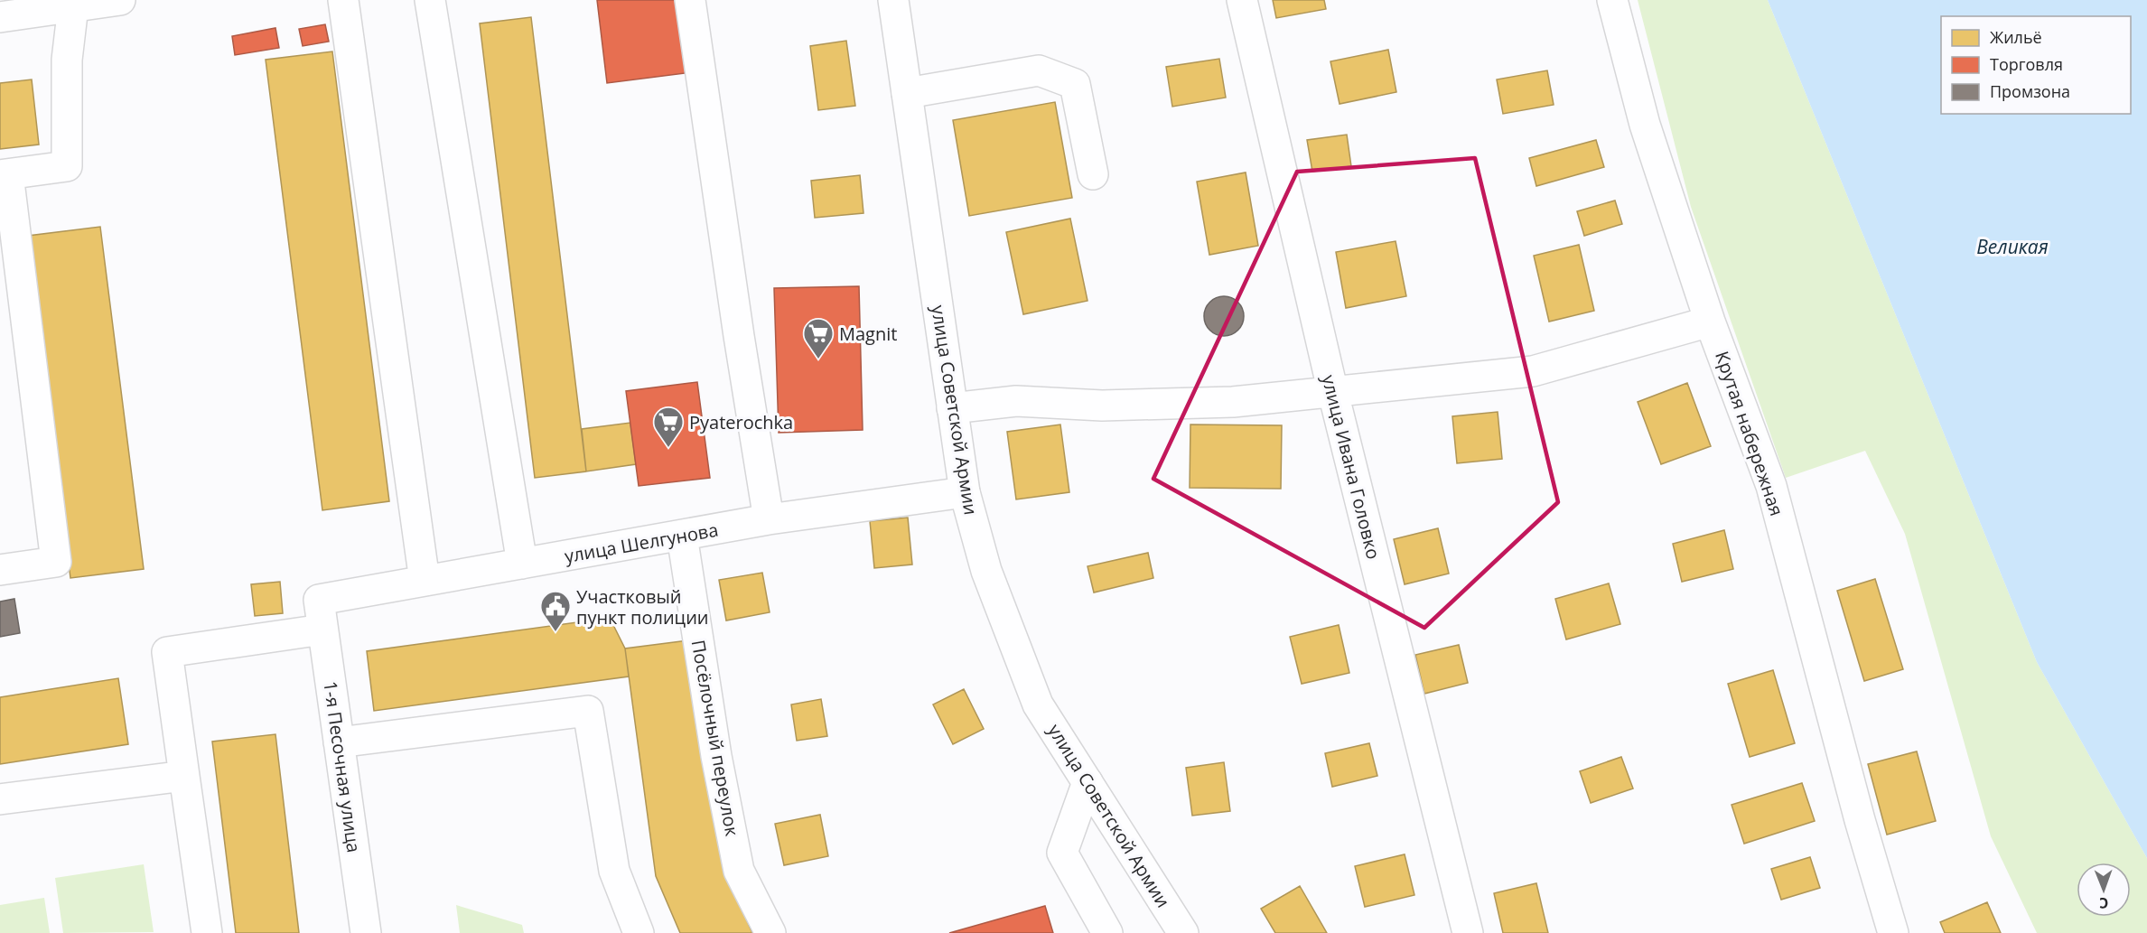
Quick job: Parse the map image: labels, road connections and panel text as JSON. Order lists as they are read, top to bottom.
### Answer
{
  "streets": {
    "street": [
      "улица Советской Армии",
      "Крутая набережная",
      "улица Ивана Головко",
      "улица Шелгунова",
      "Посёлочный переулок",
      "1-я Песочная улица"
    ]
  },
  "crossings": [
    ["улица Советской Армии", "улица Шелгунова"],
    ["улица Шелгунова", "Посёлочный переулок"],
    ["улица Шелгунова", "1-я Песочная улица"]
  ],
  "water": ["Великая"],
  "places": {
    "supermarket": ["Magnit", "Pyaterochka"],
    "public building": ["Участковый пункт полиции"]
  },
  "legend": ["Жильё", "Торговля", "Промзона"],
  "north": "bottom"
}
